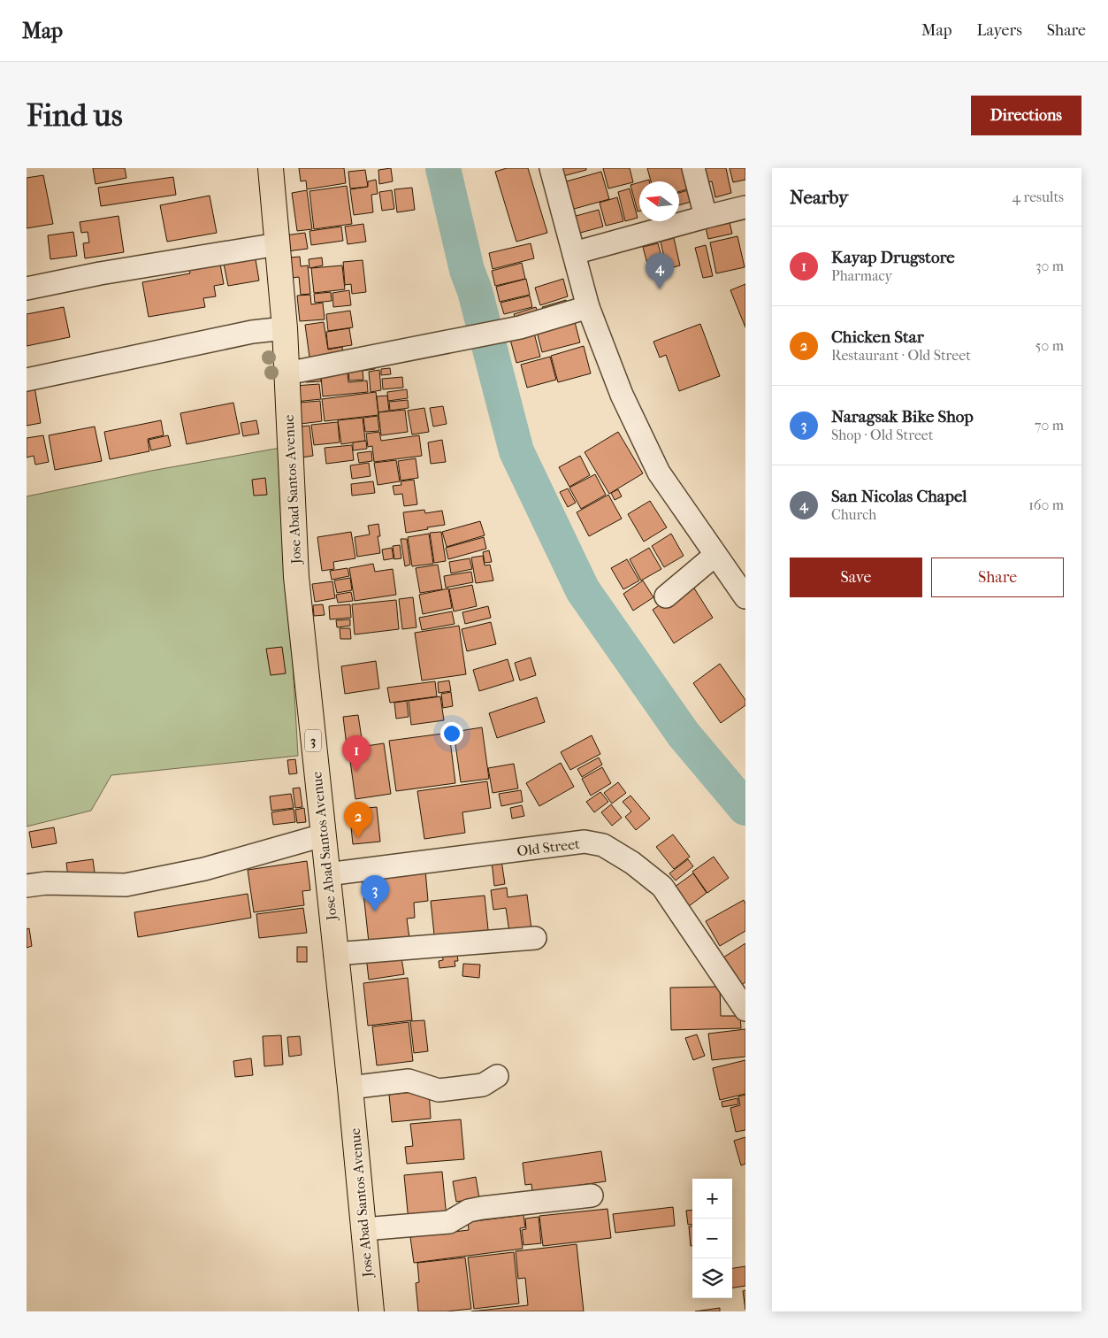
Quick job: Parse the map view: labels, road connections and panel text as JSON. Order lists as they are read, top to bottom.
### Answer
{
  "streets": {
    "highway": ["Jose Abad Santos Avenue", "3"],
    "street": ["Old Street"]
  },
  "crossings": [
    ["Jose Abad Santos Avenue", "Old Street"]
  ],
  "north": "left",
  "page": {
    "header": "Map",
    "nav": ["Map", "Layers", "Share"],
    "buttons": [
      "Directions",
      ["Save", "Share"]
    ],
    "title": "Find us",
    "heading": ["Nearby", "4 results"],
    "list": [
      {
        "mark": "1",
        "name": "Kayap Drugstore",
        "note": "Pharmacy",
        "value": "30 m"
      },
      {
        "mark": "2",
        "name": "Chicken Star",
        "note": "Restaurant · Old Street",
        "value": "50 m"
      },
      {
        "mark": "3",
        "name": "Naragsak Bike Shop",
        "note": "Shop · Old Street",
        "value": "70 m"
      },
      {
        "mark": "4",
        "name": "San Nicolas Chapel",
        "note": "Church",
        "value": "160 m"
      }
    ],
    "pins": [
      "4",
      "1",
      "2",
      "3"
    ],
    "map_buttons": ["+", "−"]
  }
}
